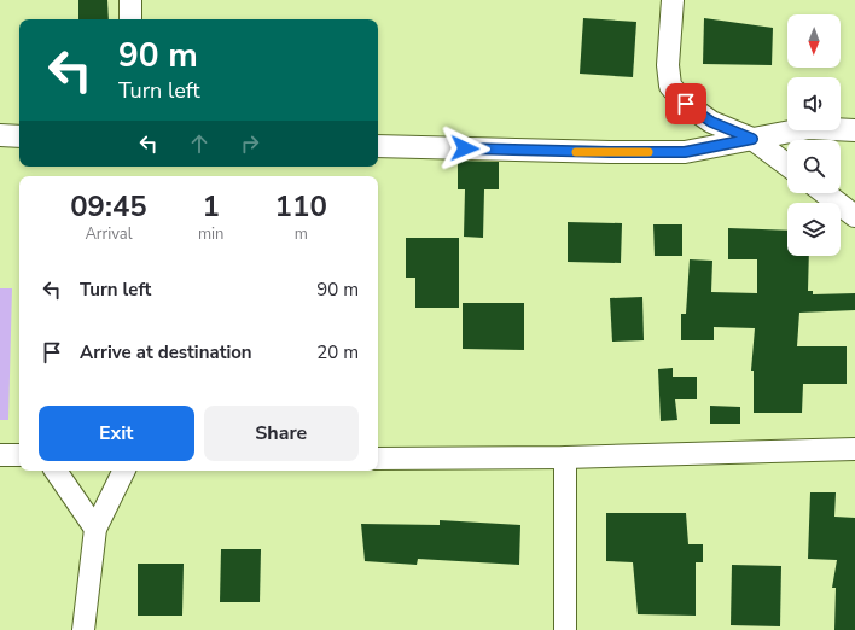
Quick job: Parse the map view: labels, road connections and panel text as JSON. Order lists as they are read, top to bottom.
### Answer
{
  "north": "bottom",
  "page": {
    "turn": ["90 m", "Turn left"],
    "eta": [
      "09:45",
      "Arrival",
      "1",
      "min",
      "110",
      "m"
    ],
    "list": [
      {
        "name": "Turn left",
        "value": "90 m"
      },
      {
        "name": "Arrive at destination",
        "value": "20 m"
      }
    ],
    "buttons": ["Exit", "Share"]
  }
}
